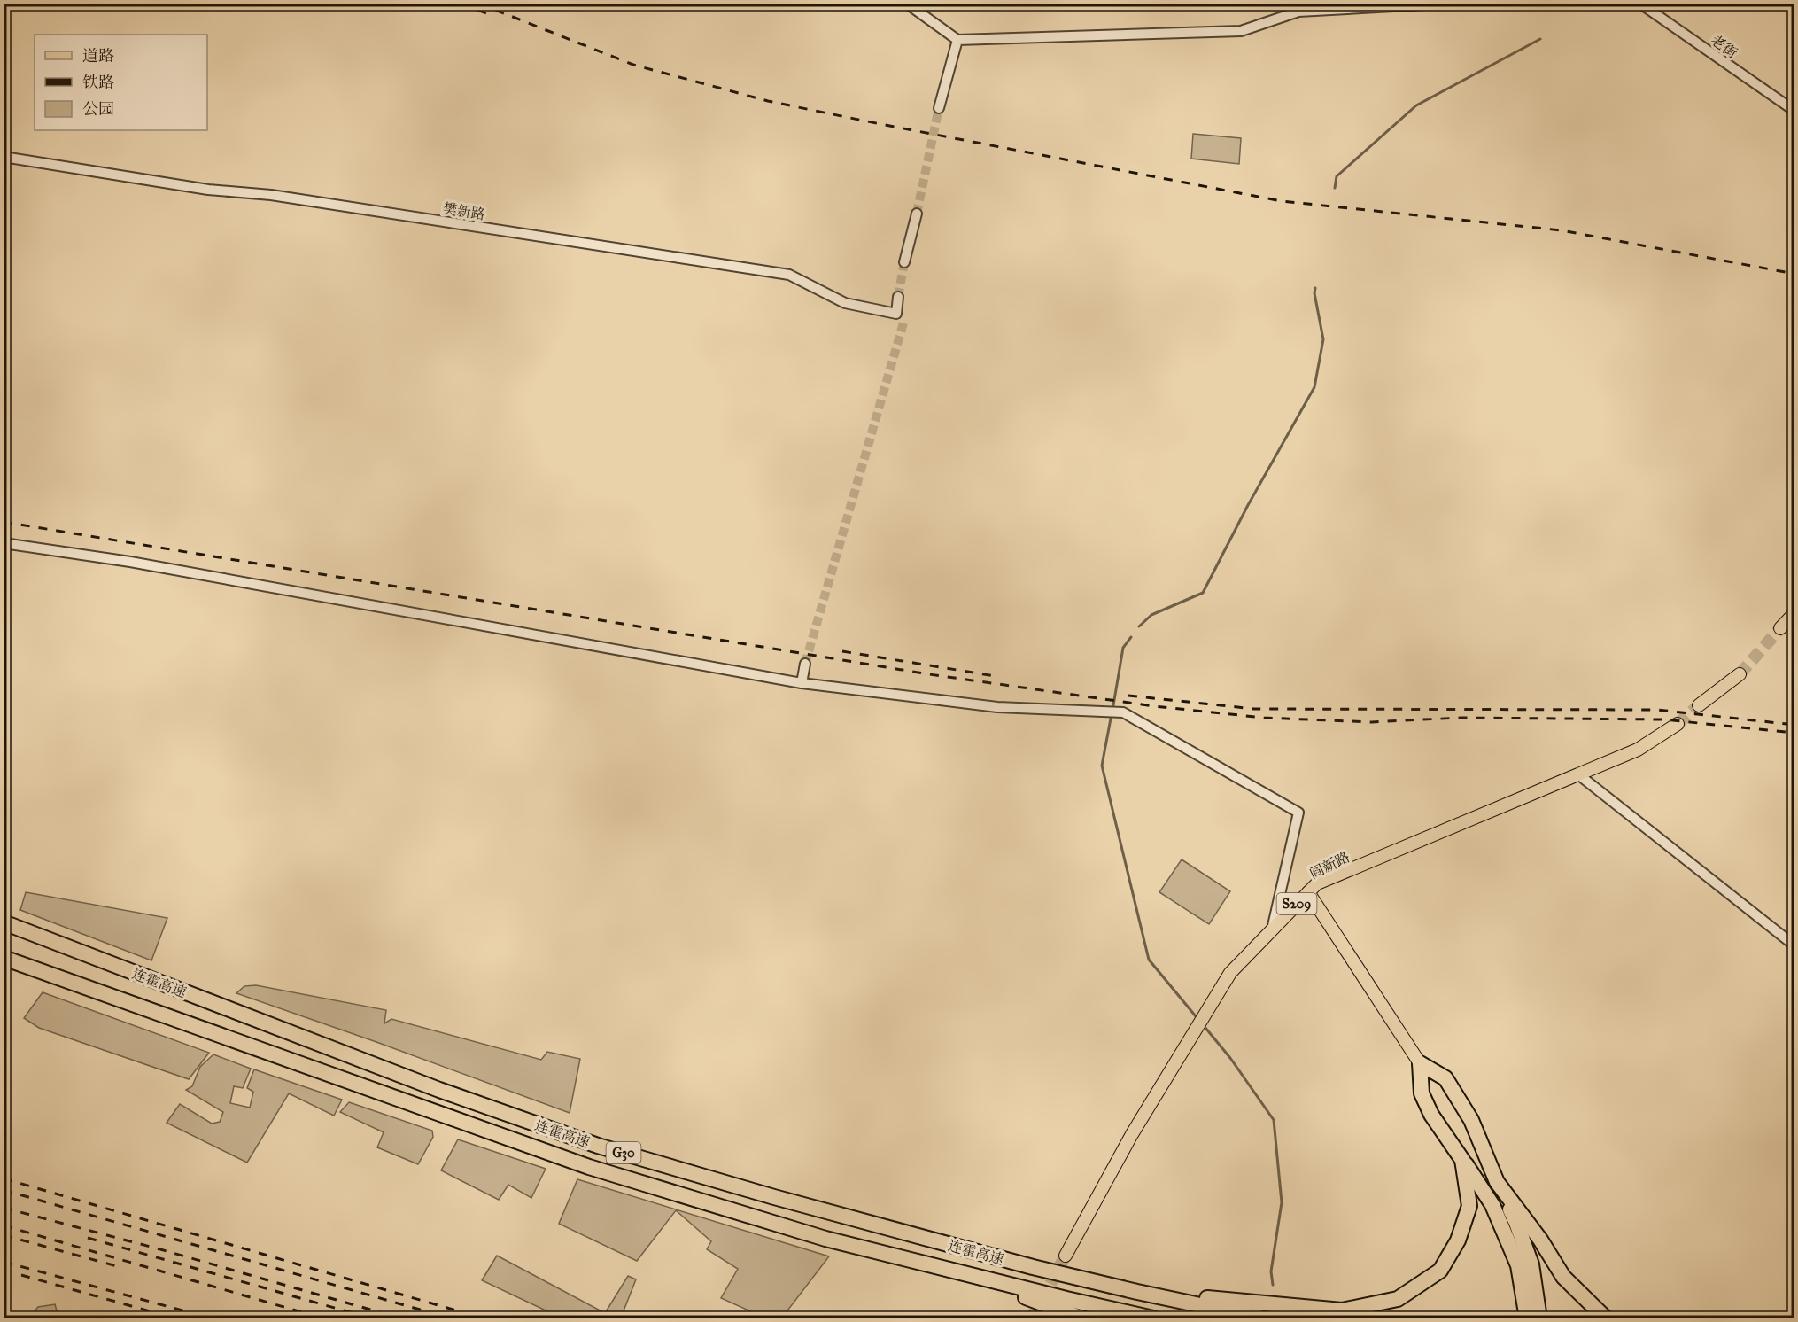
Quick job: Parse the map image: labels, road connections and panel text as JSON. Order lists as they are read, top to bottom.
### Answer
{
  "streets": {
    "highway": ["连霍高速", "G30"],
    "main road": ["阎新路", "S209"],
    "street": ["老街", "樊新路"]
  },
  "legend": ["道路", "铁路", "公园"]
}
